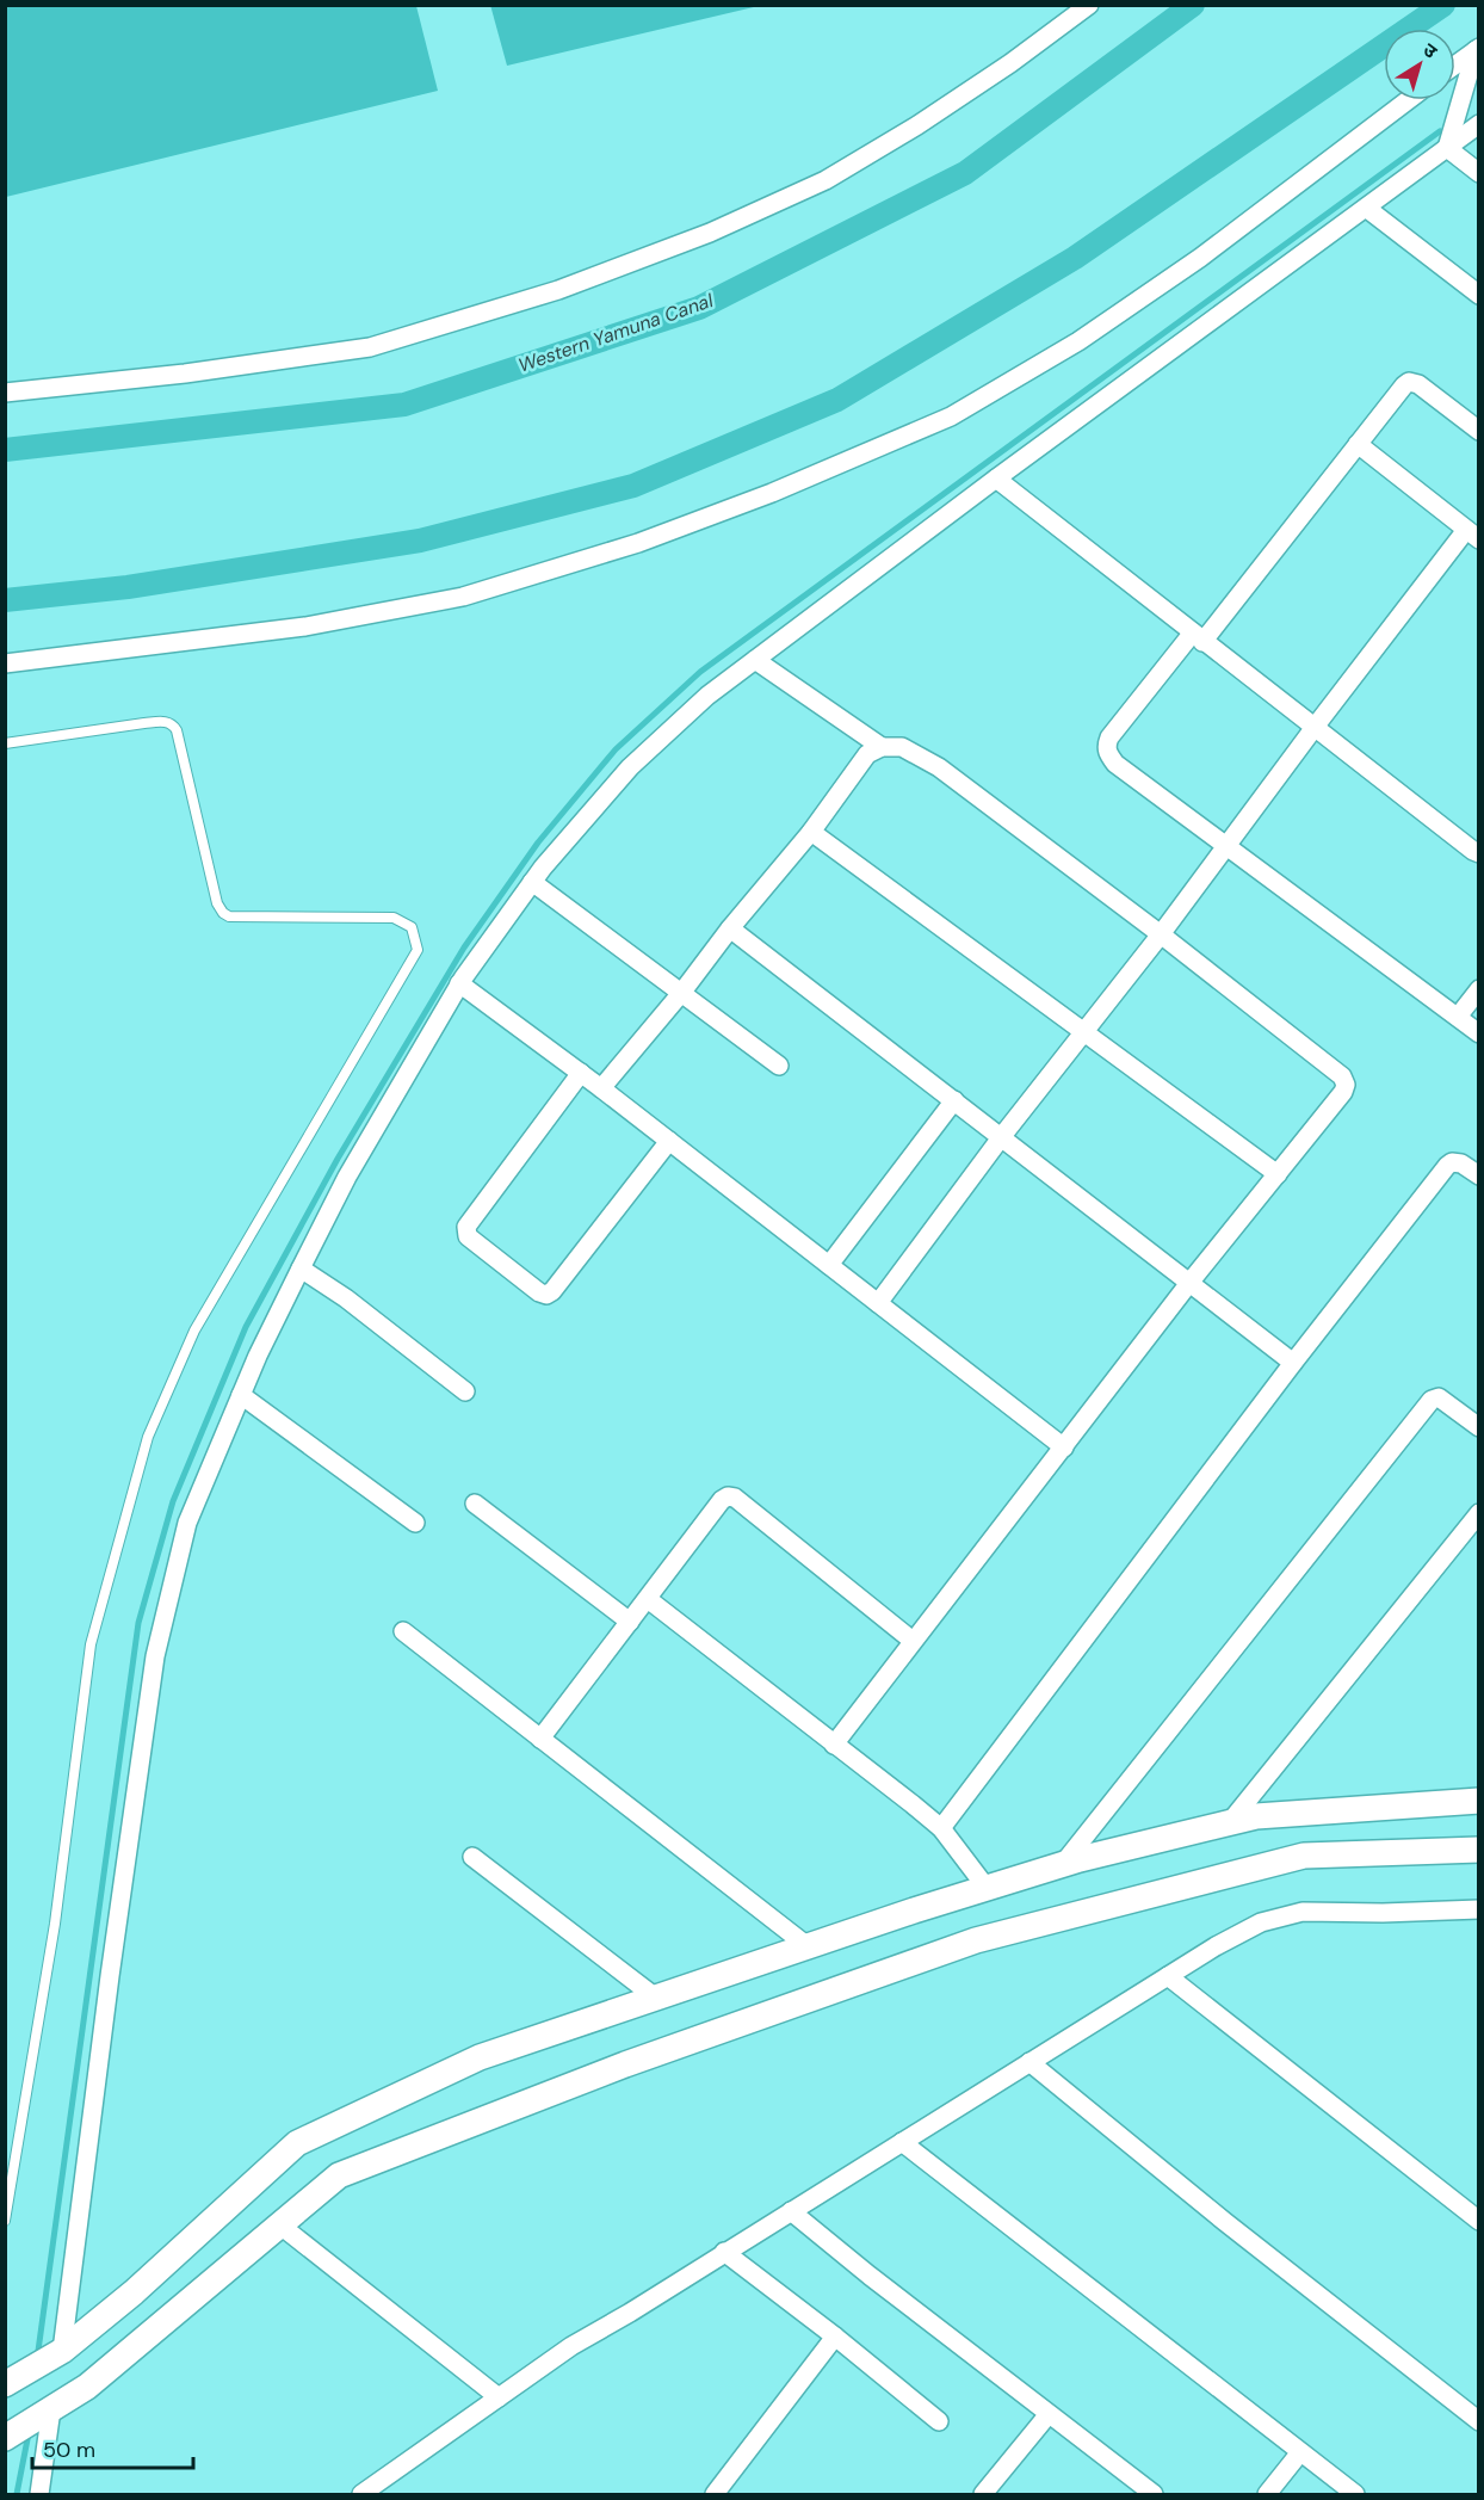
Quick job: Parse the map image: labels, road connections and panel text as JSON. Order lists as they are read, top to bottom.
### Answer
{
  "water": ["Western Yamuna Canal"],
  "scale_bar": "50 m",
  "north": "top right"
}
